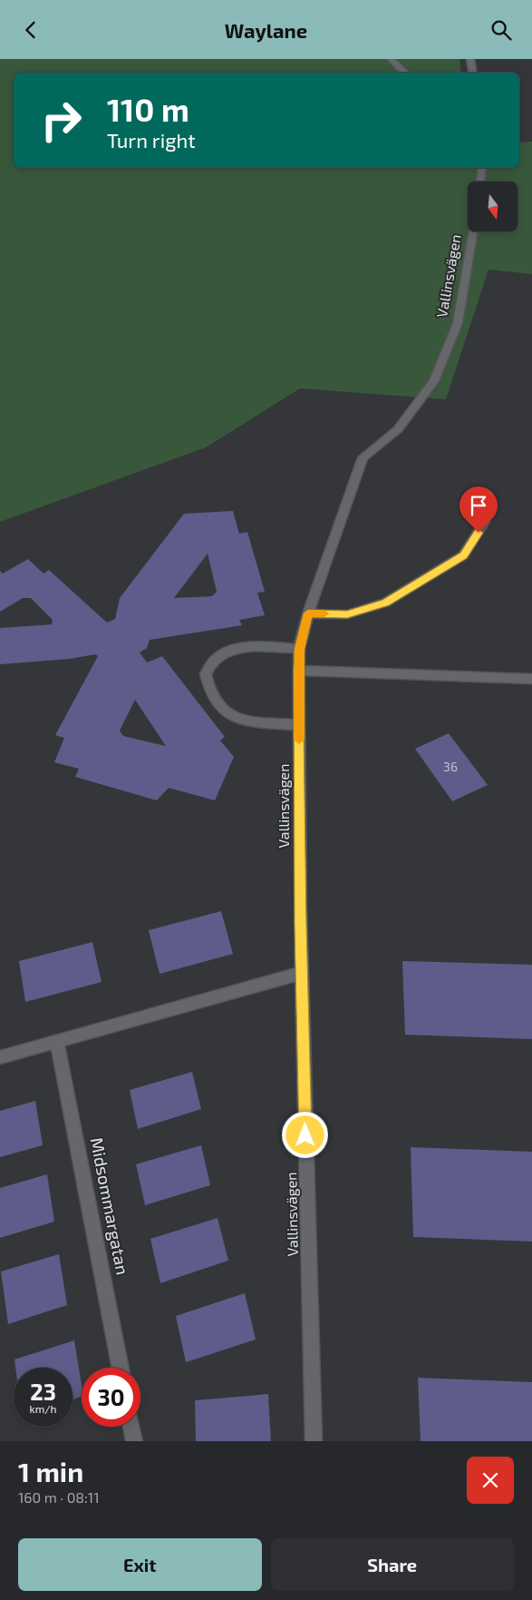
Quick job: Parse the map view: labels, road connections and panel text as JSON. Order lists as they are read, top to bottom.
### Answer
{
  "streets": {
    "street": ["Vallinsvägen", "Midsommargatan"]
  },
  "house_numbers": ["36"],
  "north": "bottom",
  "page": {
    "header": "Waylane",
    "turn": ["110 m", "Turn right"],
    "speed": "23 km/h",
    "limit": "30",
    "heading": ["1 min", "160 m · 08:11"],
    "buttons": ["Exit", "Share"]
  }
}
